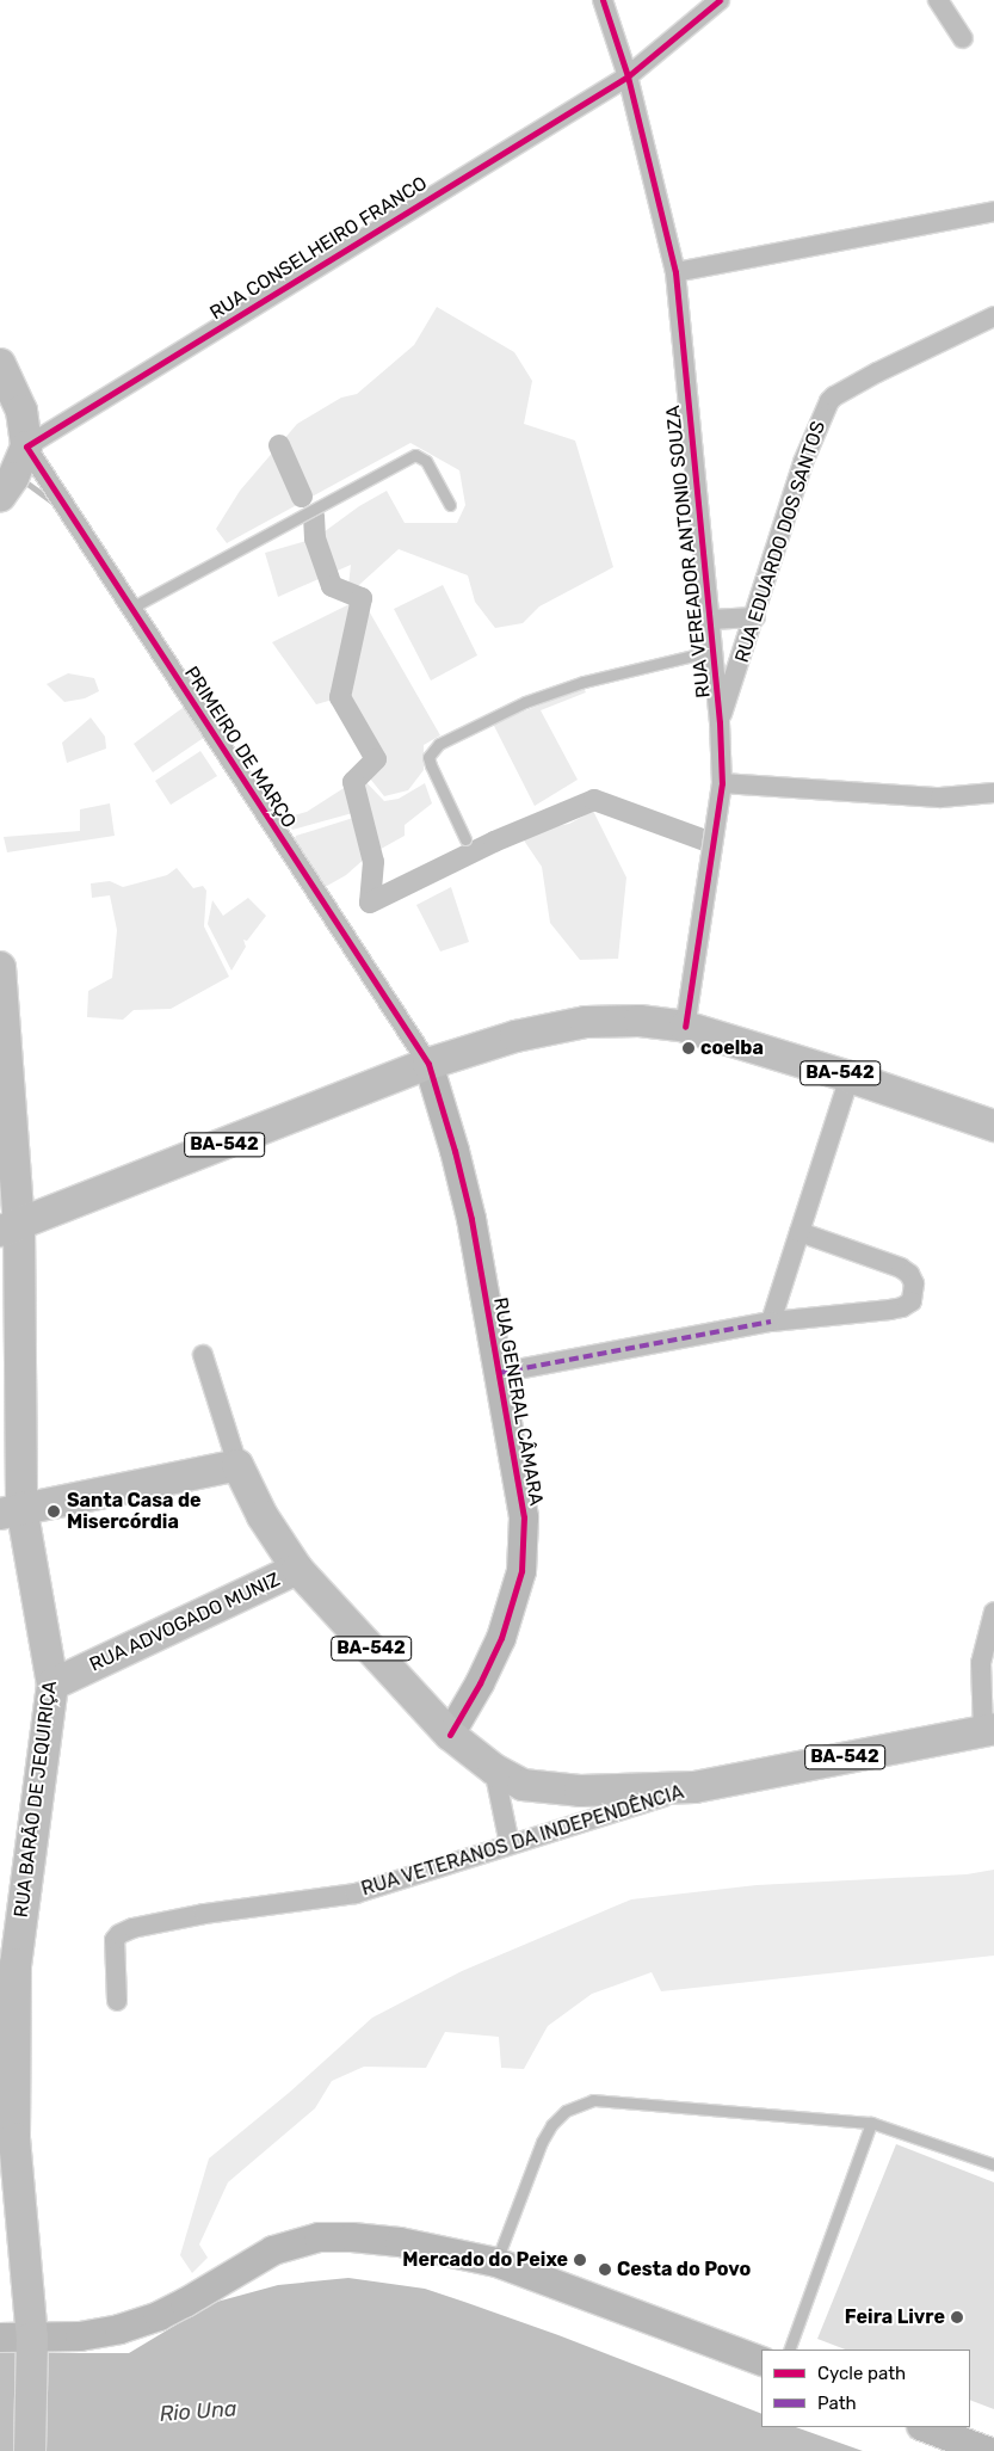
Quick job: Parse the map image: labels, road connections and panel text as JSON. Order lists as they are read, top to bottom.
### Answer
{
  "streets": {
    "main road": [
      "BA-542",
      "RUA ADVOGADO MUNIZ",
      "RUA BARÃO DE JEQUIRIÇA",
      "RUA VETERANOS DA INDEPENDÊNCIA"
    ],
    "street": [
      "RUA CONSELHEIRO FRANCO",
      "RUA EDUARDO DOS SANTOS",
      "RUA VEREADOR ANTONIO SOUZA",
      "PRIMEIRO DE MARÇO",
      "RUA GENERAL CÂMARA"
    ]
  },
  "crossings": [
    ["RUA CONSELHEIRO FRANCO", "RUA VEREADOR ANTONIO SOUZA"],
    ["RUA CONSELHEIRO FRANCO", "PRIMEIRO DE MARÇO"],
    ["RUA EDUARDO DOS SANTOS", "RUA VEREADOR ANTONIO SOUZA"],
    ["RUA VEREADOR ANTONIO SOUZA", "BA-542"],
    ["PRIMEIRO DE MARÇO", "BA-542"],
    ["PRIMEIRO DE MARÇO", "RUA GENERAL CÂMARA"],
    ["BA-542", "RUA GENERAL CÂMARA"],
    ["BA-542", "RUA BARÃO DE JEQUIRIÇA"],
    ["RUA GENERAL CÂMARA", "RUA ADVOGADO MUNIZ"],
    ["RUA ADVOGADO MUNIZ", "RUA BARÃO DE JEQUIRIÇA"],
    ["RUA ADVOGADO MUNIZ", "RUA VETERANOS DA INDEPENDÊNCIA"]
  ],
  "water": ["Rio Una"],
  "places": [
    "coelba",
    "Santa Casa de Misercórdia",
    "Mercado do Peixe",
    "Cesta do Povo",
    "Feira Livre"
  ],
  "legend": ["Cycle path", "Path"]
}
